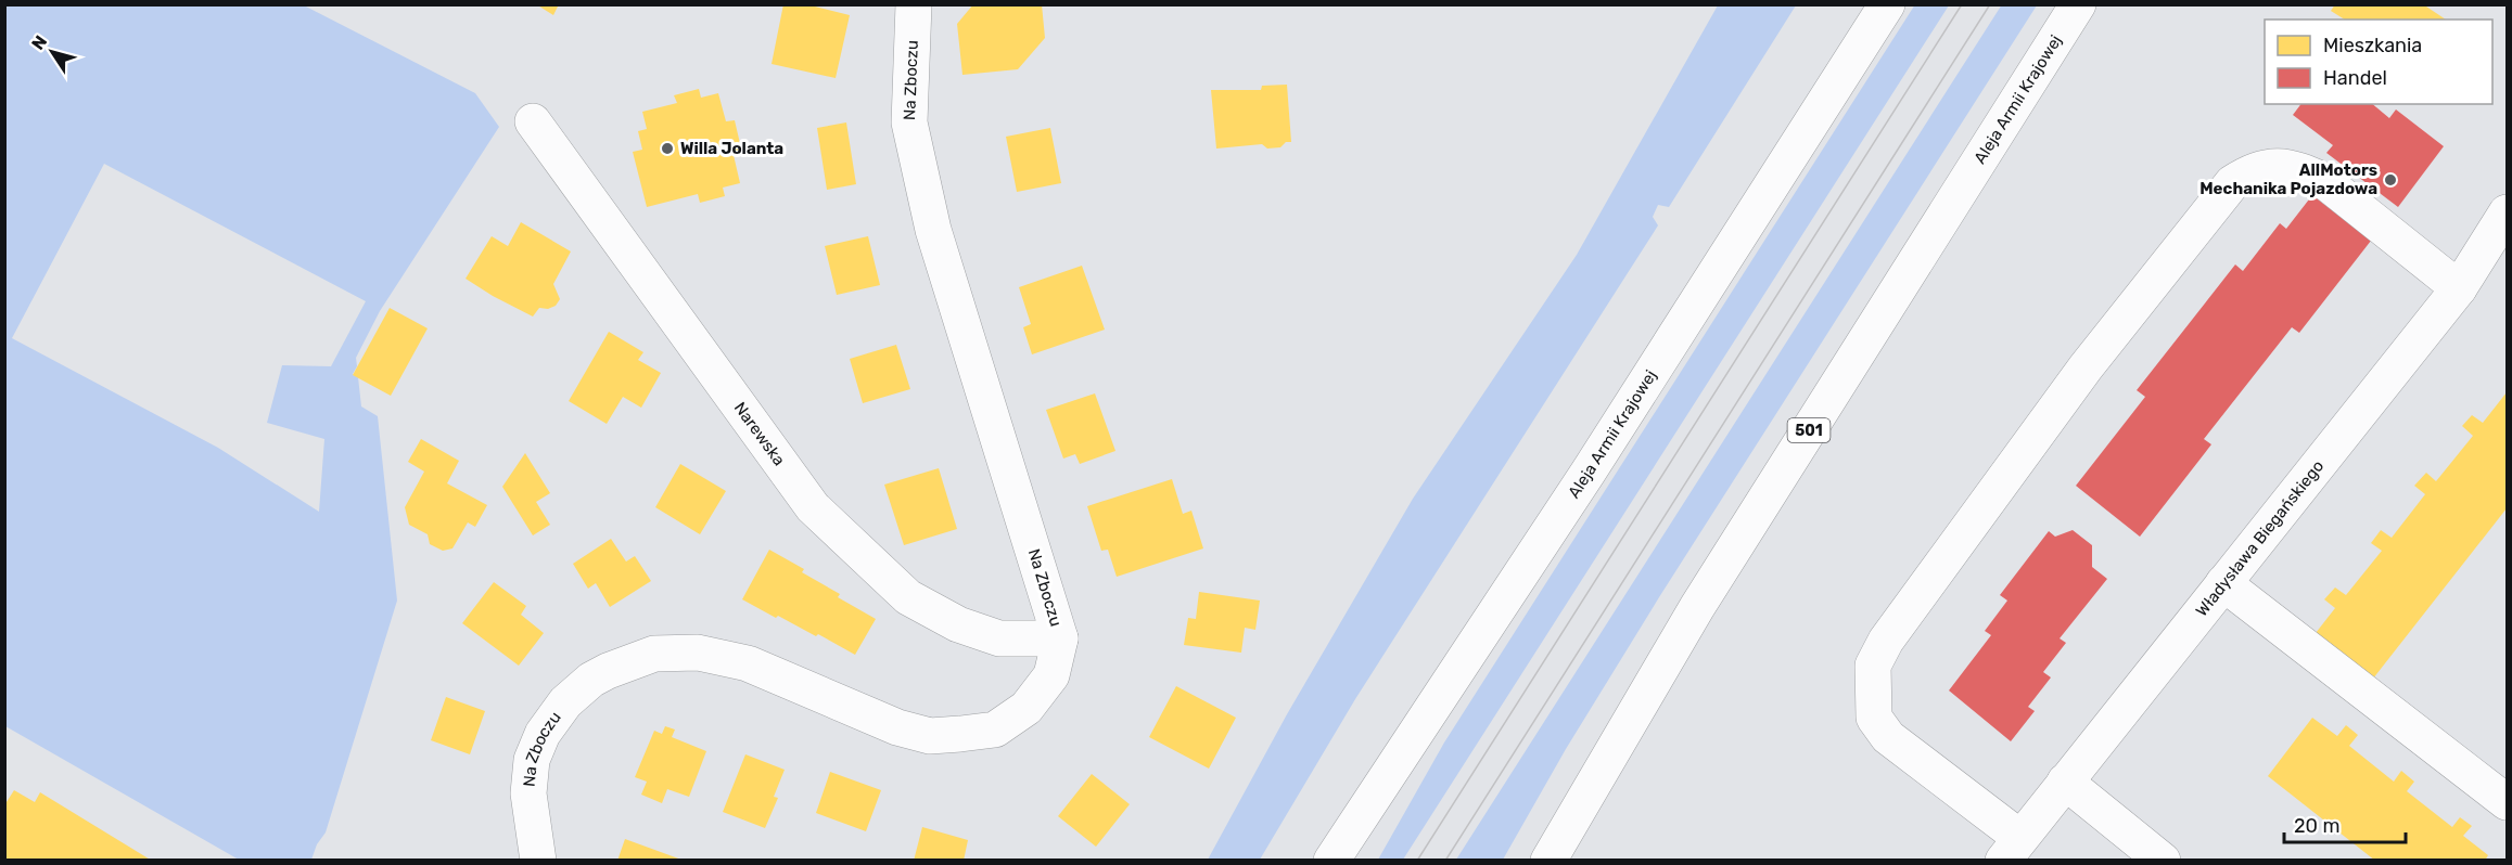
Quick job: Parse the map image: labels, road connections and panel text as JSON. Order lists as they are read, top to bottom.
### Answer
{
  "streets": {
    "street": [
      "Na Zboczu",
      "Aleja Armii Krajowej",
      "501",
      "Narewska",
      "Władysława Biegańskiego"
    ]
  },
  "crossings": [
    ["Na Zboczu", "Narewska"]
  ],
  "places": ["Willa Jolanta", "AllMotors Mechanika Pojazdowa"],
  "legend": ["Mieszkania", "Handel"],
  "scale_bar": "20 m",
  "north": "top left"
}
